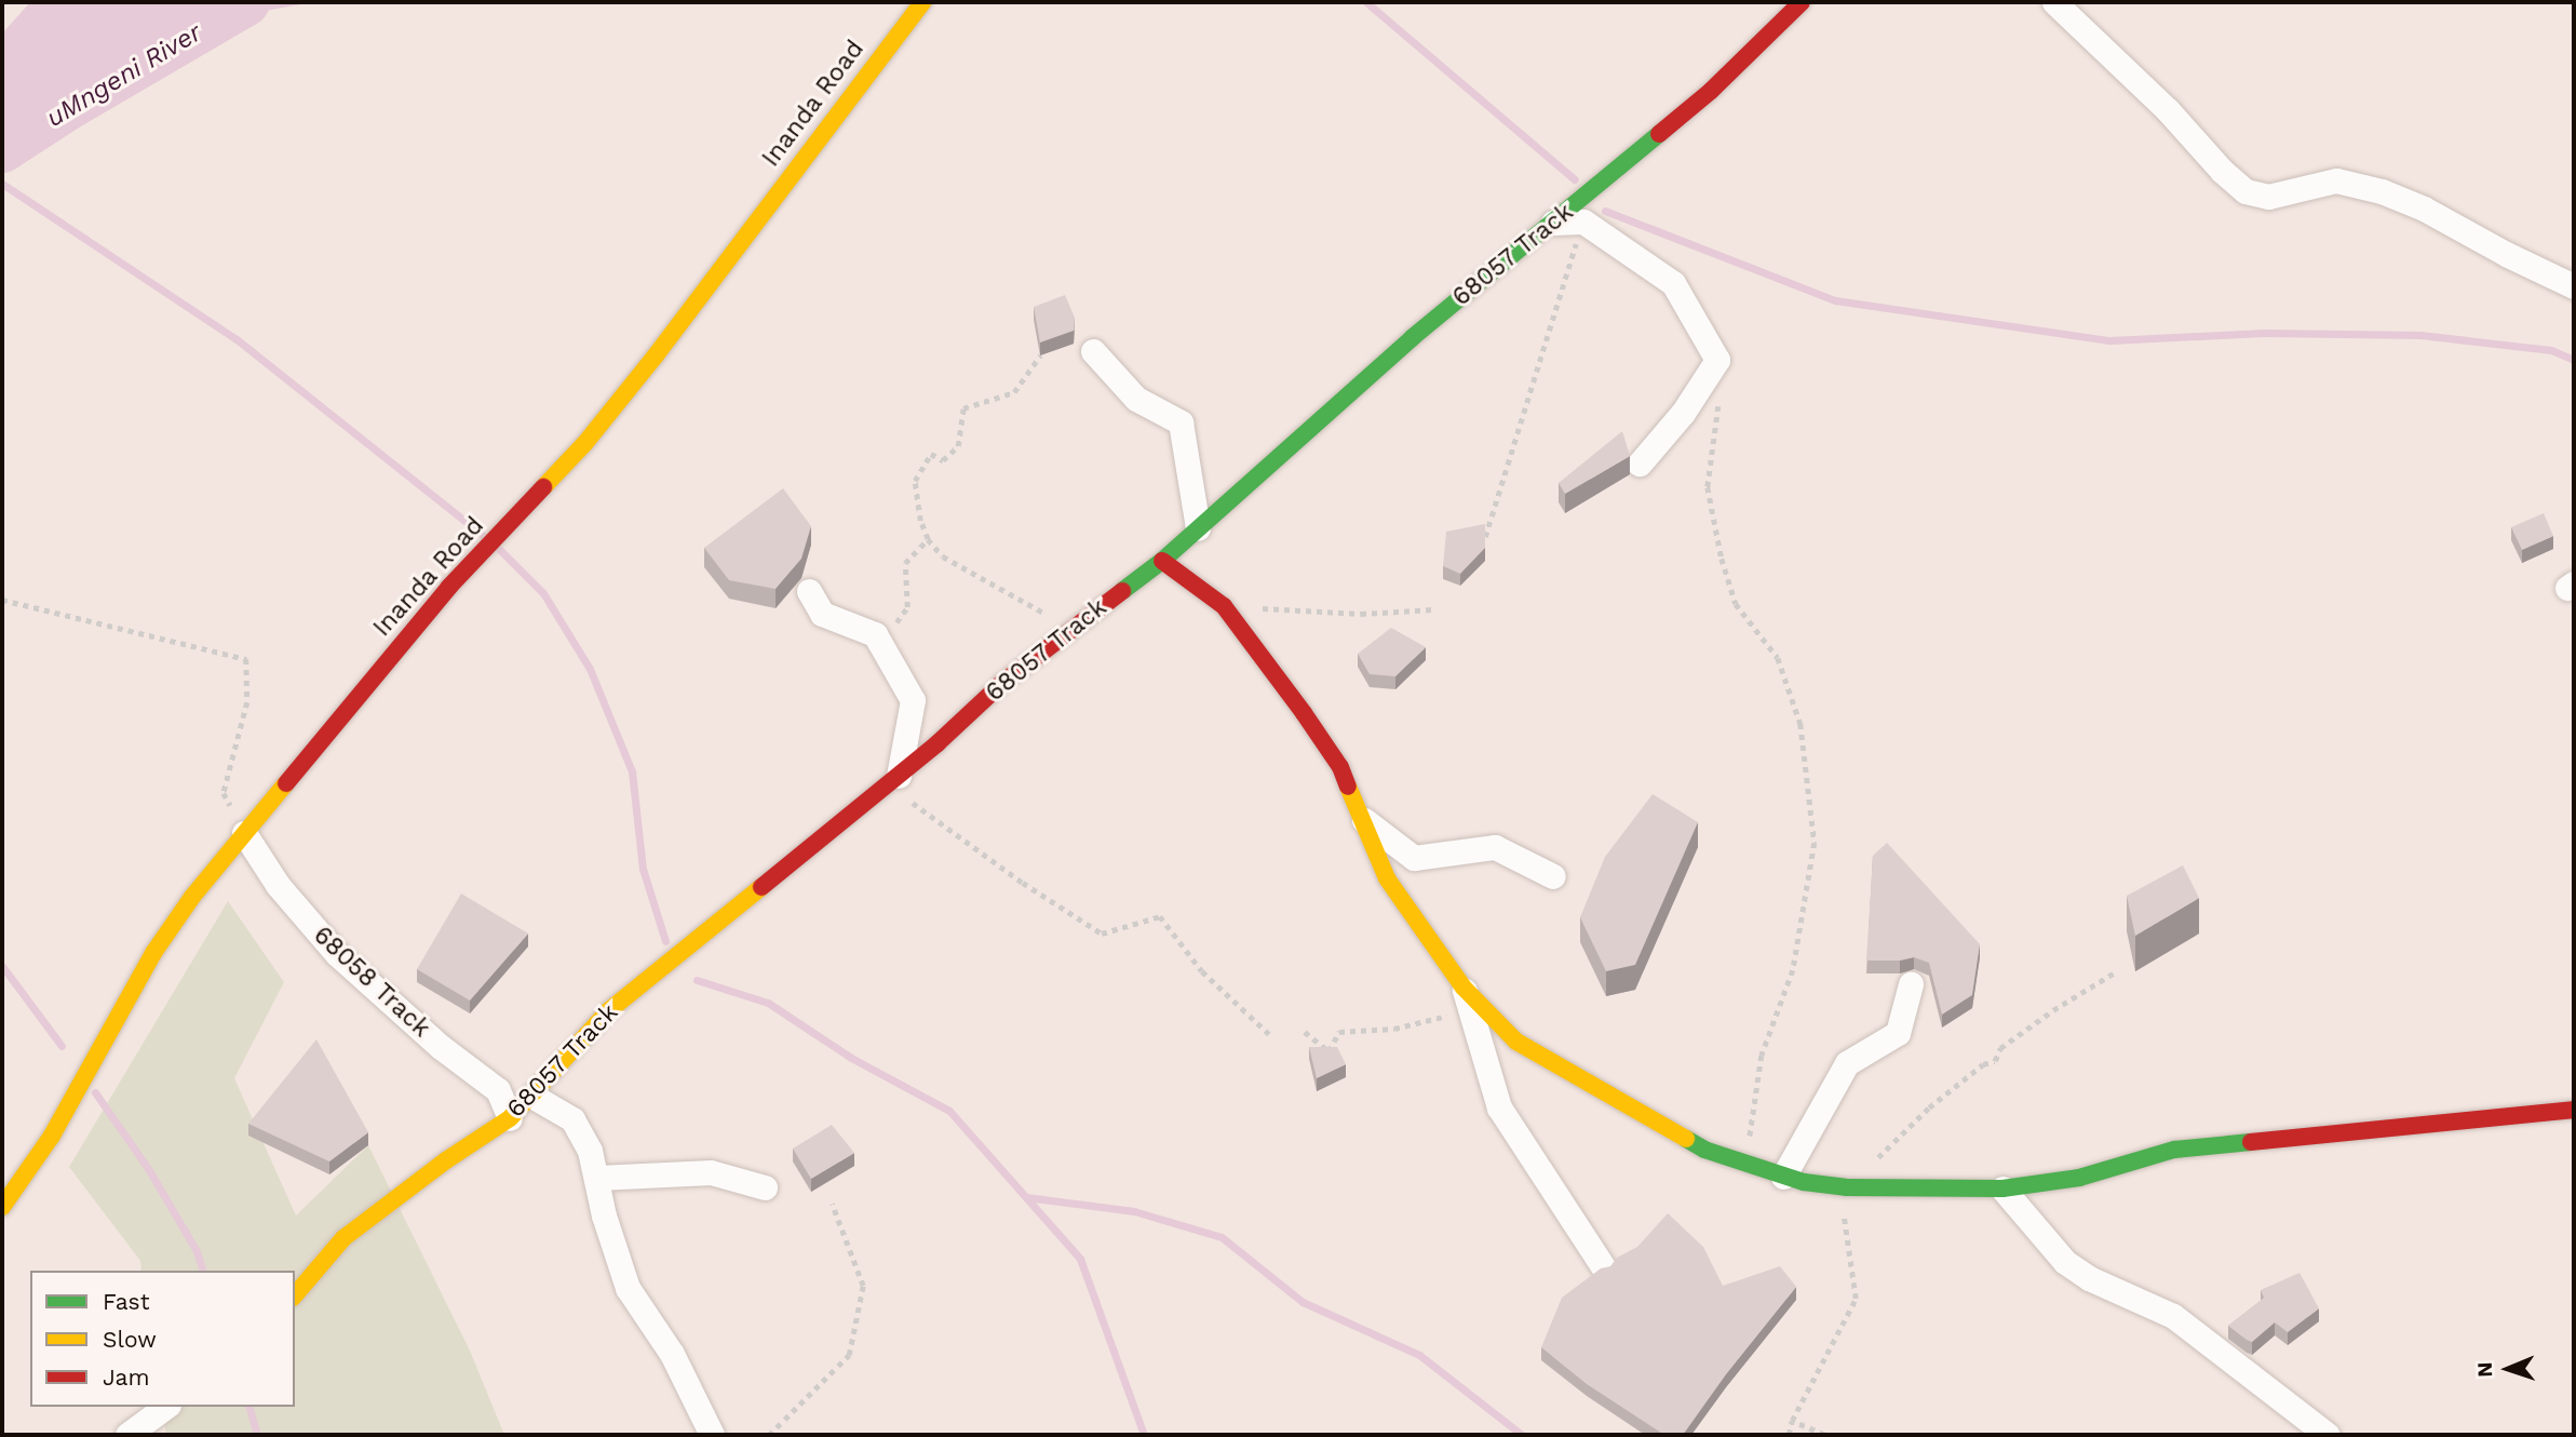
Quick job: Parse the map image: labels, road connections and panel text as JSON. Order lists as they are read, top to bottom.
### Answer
{
  "streets": {
    "street": ["Inanda Road", "68057 Track", "68058 Track"]
  },
  "crossings": [
    ["Inanda Road", "68058 Track"],
    ["68057 Track", "68058 Track"]
  ],
  "water": ["uMngeni River"],
  "legend": ["Fast", "Slow", "Jam"],
  "north": "left"
}
